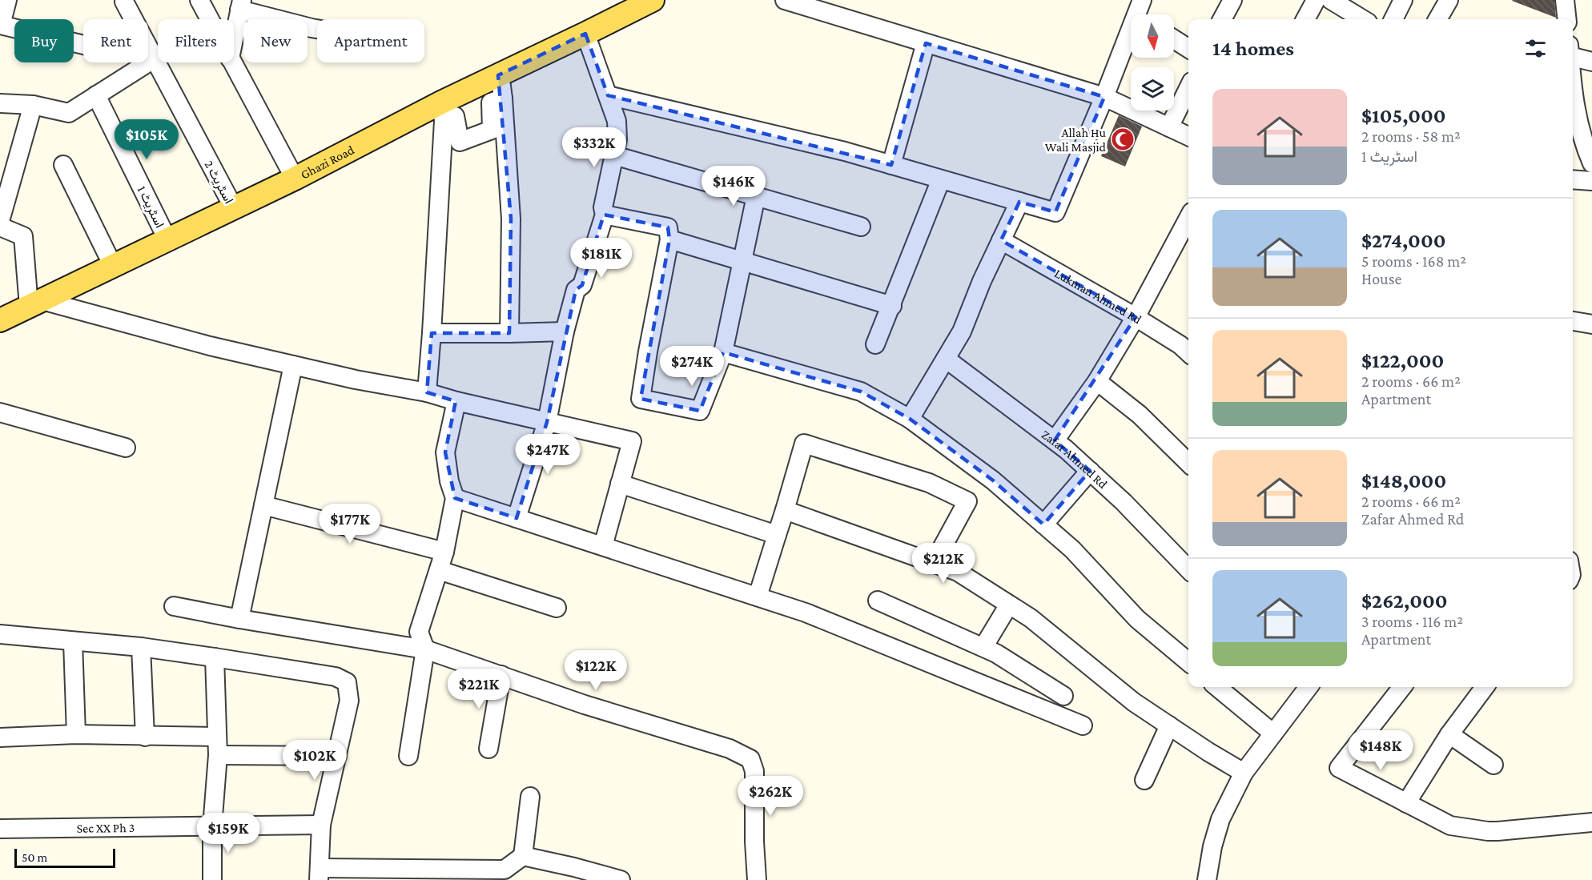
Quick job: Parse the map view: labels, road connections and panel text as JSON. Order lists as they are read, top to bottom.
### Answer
{
  "streets": {
    "main road": ["Ghazi Road"],
    "street": [
      "اسٹریٹ 2",
      "اسٹریٹ 1",
      "Lukman Ahmed Rd",
      "Zafar Ahmed Rd",
      "Sec XX Ph 3"
    ]
  },
  "crossings": [
    ["Ghazi Road", "اسٹریٹ 2"],
    ["Ghazi Road", "اسٹریٹ 1"]
  ],
  "places": {
    "mosque": ["Allah Hu Wali Masjid"]
  },
  "scale_bar": "50 m",
  "north": "bottom",
  "page": {
    "chip": [
      "Buy",
      "Rent",
      "Filters",
      "New",
      "Apartment"
    ],
    "heading": "14 homes",
    "list": [
      {
        "name": "$105,000",
        "note": "2 rooms · 58 m² · اسٹریٹ 1"
      },
      {
        "name": "$274,000",
        "note": "5 rooms · 168 m² · House"
      },
      {
        "name": "$122,000",
        "note": "2 rooms · 66 m² · Apartment"
      },
      {
        "name": "$148,000",
        "note": "2 rooms · 66 m² · Zafar Ahmed Rd"
      },
      {
        "name": "$262,000",
        "note": "3 rooms · 116 m² · Apartment"
      }
    ],
    "price": [
      "$105K",
      "$332K",
      "$146K",
      "$181K",
      "$274K",
      "$247K",
      "$177K",
      "$212K",
      "$122K",
      "$221K",
      "$148K",
      "$102K",
      "$262K",
      "$159K"
    ],
    "scale": "50 m"
  }
}
